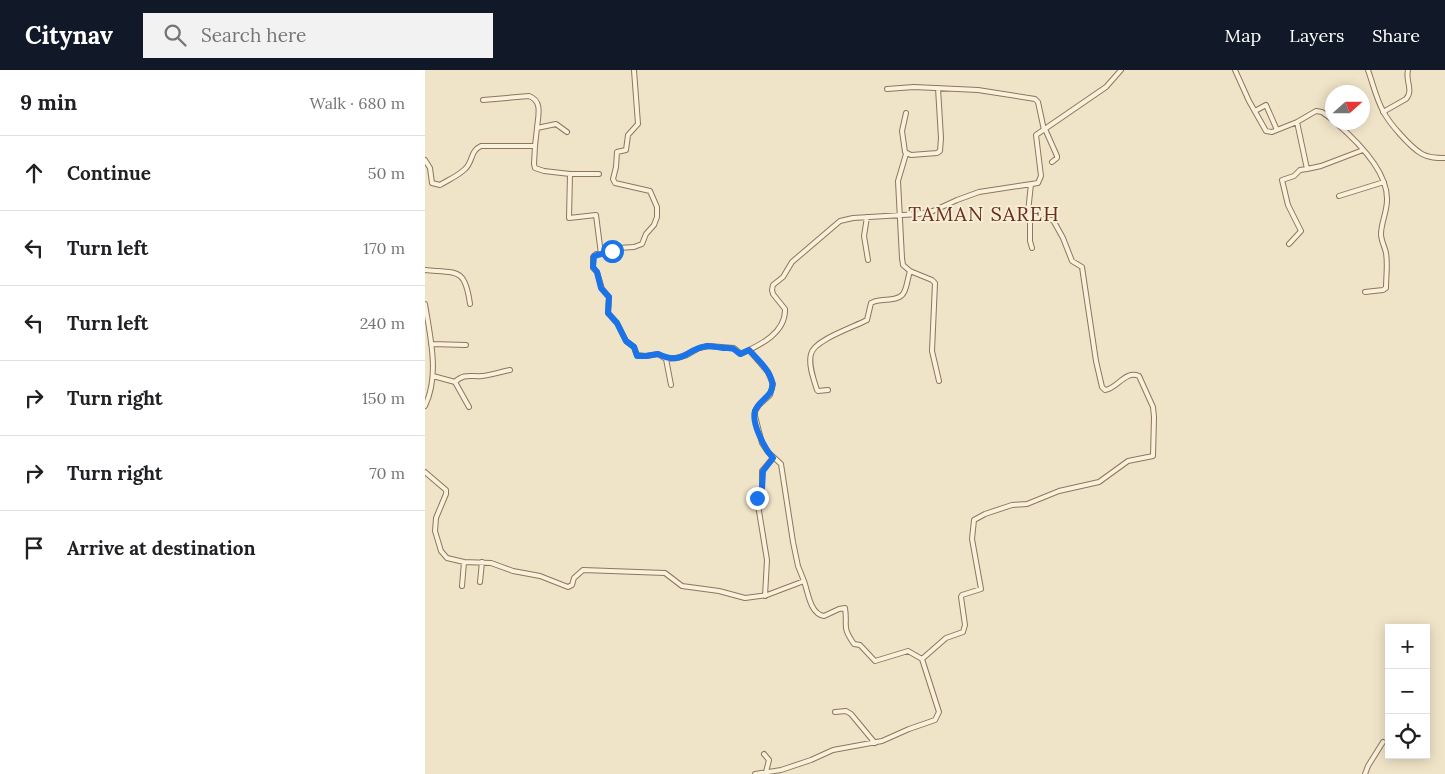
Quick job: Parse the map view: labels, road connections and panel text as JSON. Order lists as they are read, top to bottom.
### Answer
{
  "districts": ["TAMAN SAREH"],
  "north": "right",
  "page": {
    "header": "Citynav",
    "search": "Search here",
    "nav": ["Map", "Layers", "Share"],
    "heading": ["9 min", "Walk · 680 m"],
    "list": [
      ["Continue", "50 m"],
      ["Turn left", "170 m"],
      ["Turn left", "240 m"],
      ["Turn right", "150 m"],
      ["Turn right", "70 m"],
      "Arrive at destination"
    ],
    "map_buttons": ["+", "−"]
  }
}
